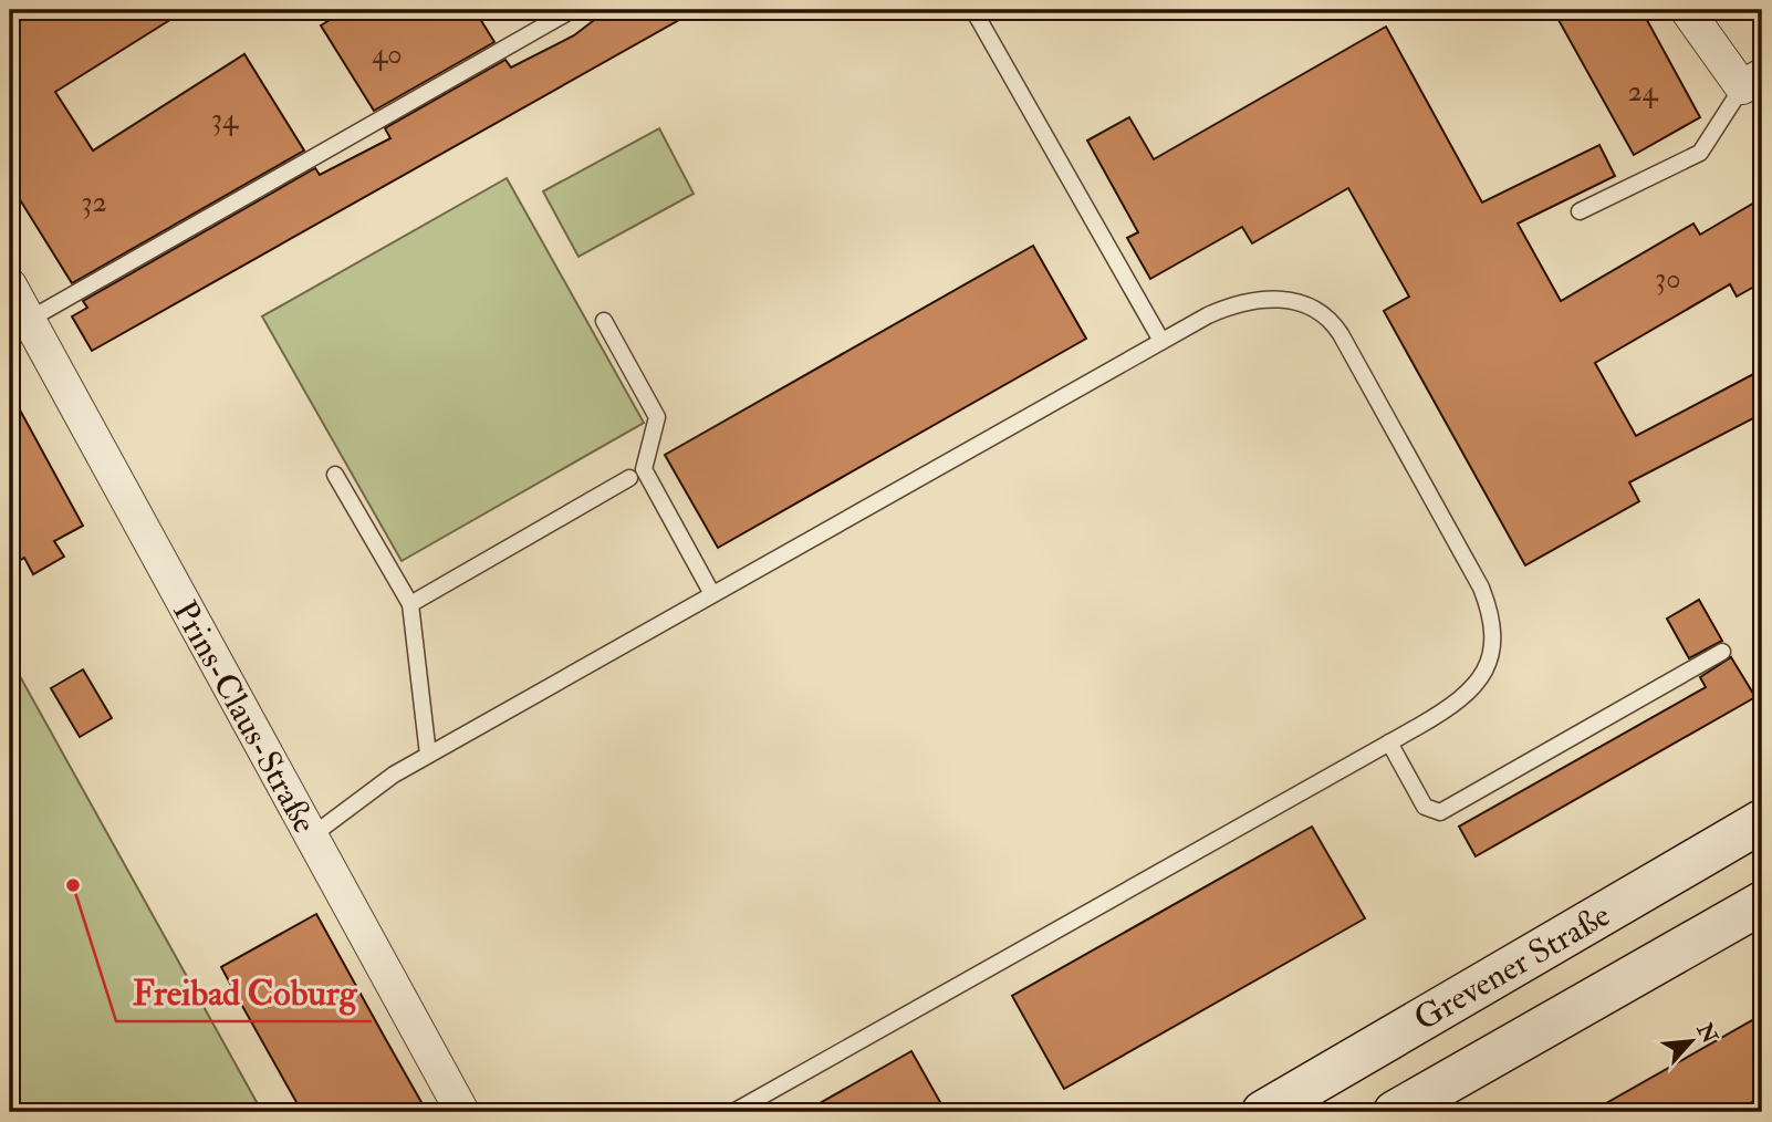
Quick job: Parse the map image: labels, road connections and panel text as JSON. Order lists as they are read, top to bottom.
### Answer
{
  "streets": {
    "main road": ["Grevener Straße"],
    "street": ["Prins-Claus-Straße"]
  },
  "places": ["Freibad Coburg"],
  "house_numbers": [
    "40",
    "24",
    "34",
    "32",
    "30"
  ],
  "north": "top right"
}
